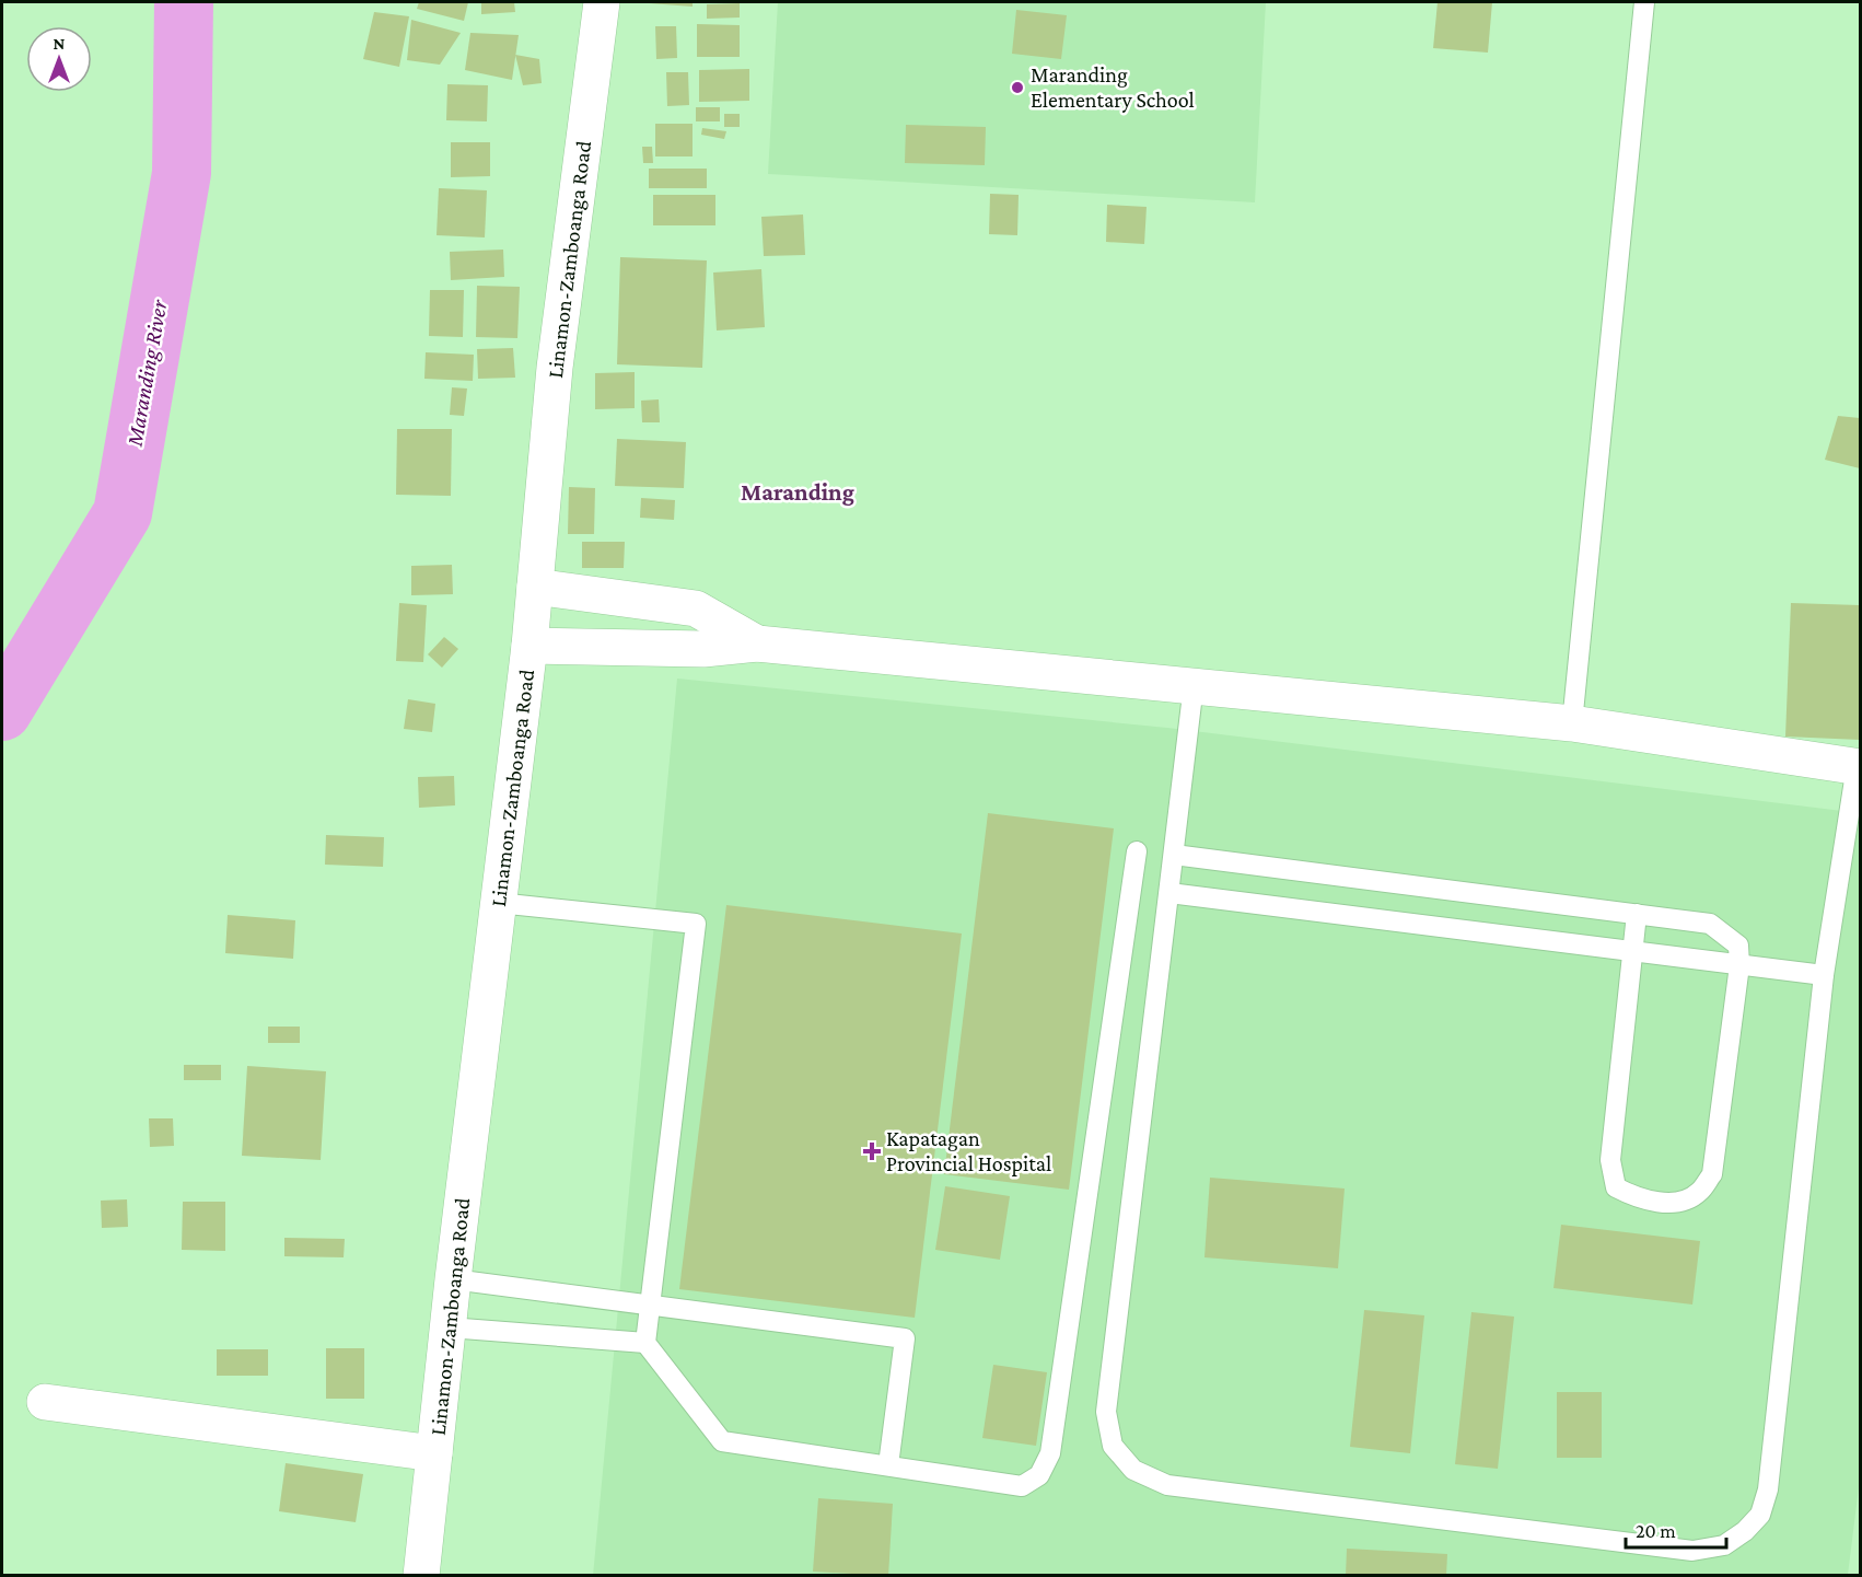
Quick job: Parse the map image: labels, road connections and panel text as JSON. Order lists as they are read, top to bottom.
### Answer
{
  "streets": {
    "main road": ["Linamon-Zamboanga Road"]
  },
  "districts": ["Maranding"],
  "water": ["Maranding River"],
  "places": {
    "other": ["Maranding Elementary School"],
    "health": ["Kapatagan Provincial Hospital"]
  },
  "scale_bar": "20 m",
  "north": "top"
}
